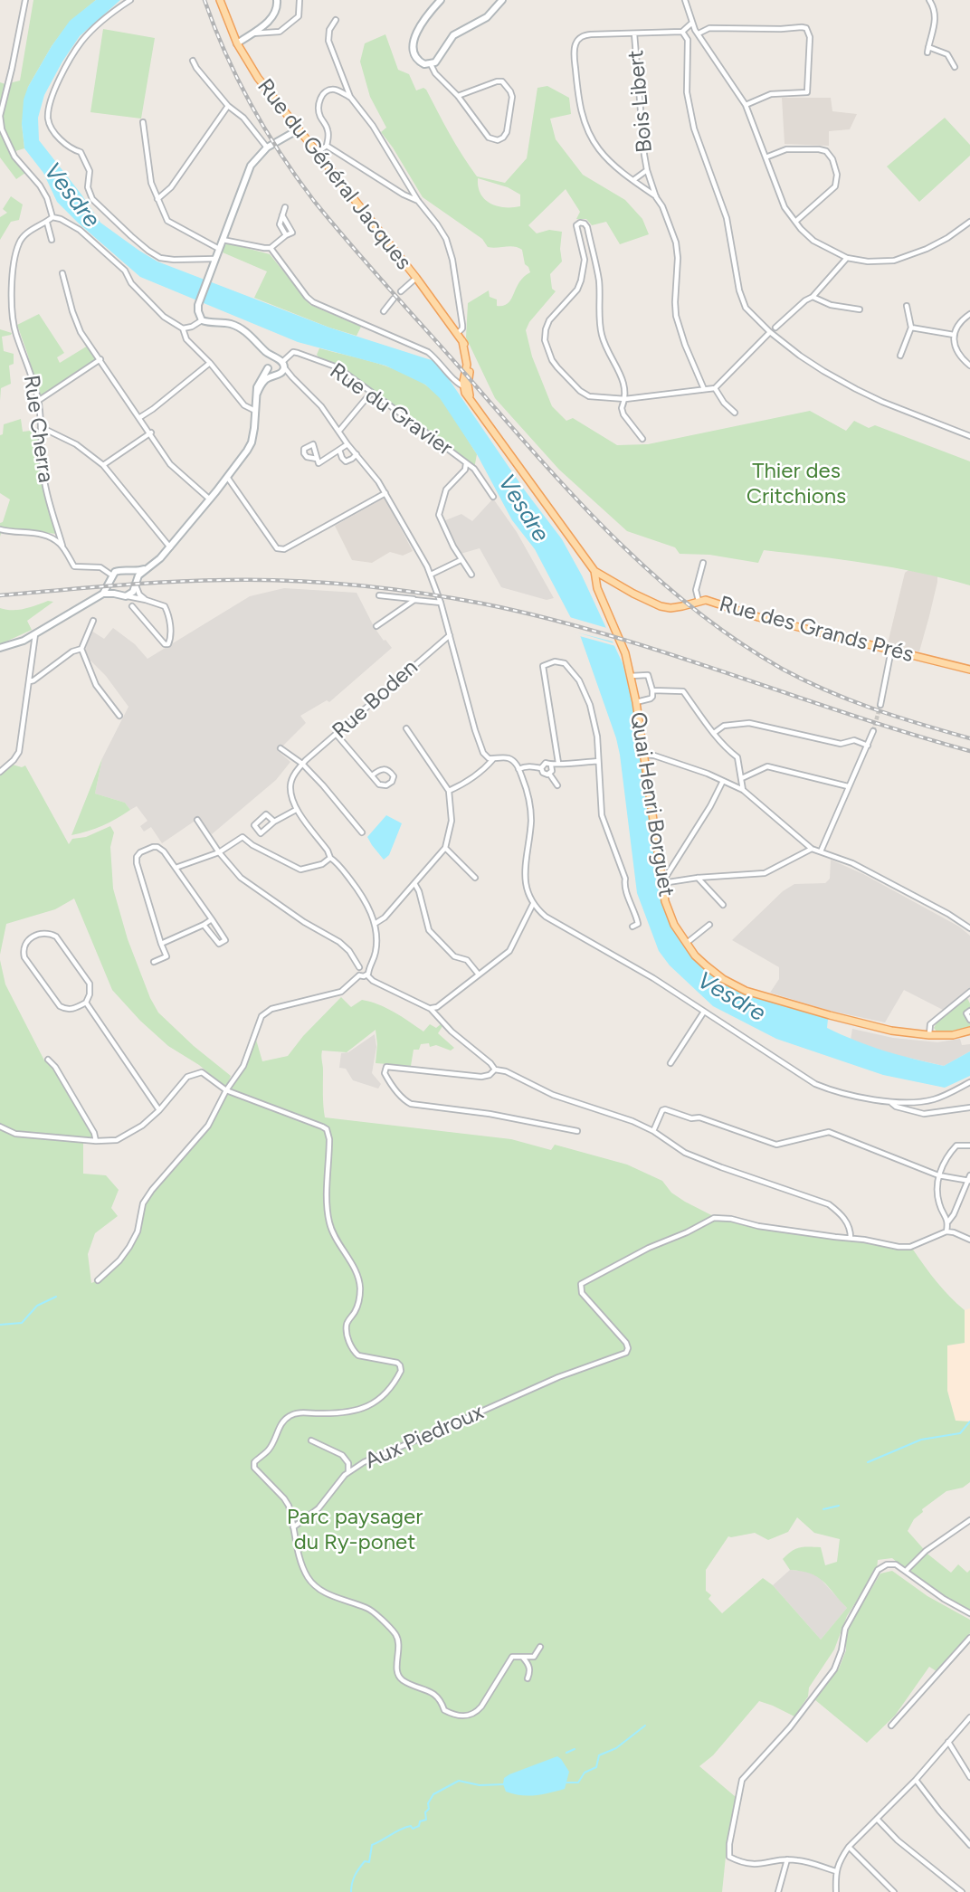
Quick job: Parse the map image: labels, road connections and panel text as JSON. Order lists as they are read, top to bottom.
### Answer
{
  "streets": {
    "main road": ["Rue du Général Jacques", "Rue des Grands Prés", "Quai Henri Borguet"],
    "street": [
      "Bois Libert",
      "Rue du Gravier",
      "Rue Cherra",
      "Rue Boden",
      "Aux Piedroux"
    ]
  },
  "crossings": [
    ["Rue du Général Jacques", "Quai Henri Borguet"],
    ["Rue des Grands Prés", "Quai Henri Borguet"]
  ],
  "water": ["Vesdre"],
  "parks": ["Thier des Critchions", "Parc paysager du Ry-ponet"]
}
